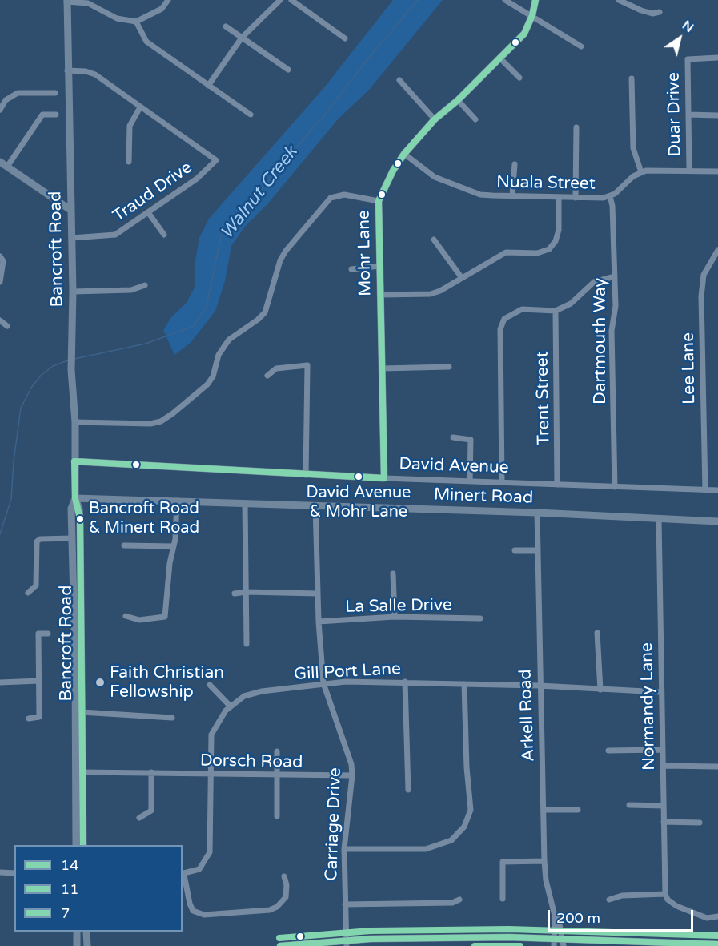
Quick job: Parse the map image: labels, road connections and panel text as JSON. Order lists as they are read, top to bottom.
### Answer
{
  "streets": {
    "street": [
      "Duar Drive",
      "Nuala Street",
      "Traud Drive",
      "Bancroft Road",
      "Mohr Lane",
      "Dartmouth Way",
      "Lee Lane",
      "Trent Street",
      "David Avenue",
      "Minert Road",
      "La Salle Drive",
      "Gill Port Lane",
      "Normandy Lane",
      "Arkell Road",
      "Dorsch Road",
      "Carriage Drive"
    ]
  },
  "crossings": [
    ["Nuala Street", "Mohr Lane"],
    ["Nuala Street", "Dartmouth Way"],
    ["Traud Drive", "Bancroft Road"],
    ["Bancroft Road", "David Avenue"],
    ["Bancroft Road", "Minert Road"],
    ["Bancroft Road", "Dorsch Road"],
    ["Mohr Lane", "David Avenue"],
    ["Dartmouth Way", "David Avenue"],
    ["Lee Lane", "David Avenue"],
    ["Trent Street", "David Avenue"],
    ["Minert Road", "Normandy Lane"],
    ["Minert Road", "Arkell Road"],
    ["Minert Road", "Carriage Drive"],
    ["La Salle Drive", "Carriage Drive"],
    ["Gill Port Lane", "Normandy Lane"],
    ["Gill Port Lane", "Arkell Road"],
    ["Gill Port Lane", "Dorsch Road"],
    ["Gill Port Lane", "Carriage Drive"],
    ["Dorsch Road", "Carriage Drive"]
  ],
  "water": ["Walnut Creek"],
  "places": ["David Avenue & Mohr Lane", "Bancroft Road & Minert Road", "Faith Christian Fellowship"],
  "lines": ["transit line 14", "transit line 11", "transit line 7"],
  "legend": ["14", "11", "7"],
  "scale_bar": "200 m",
  "north": "top right"
}
